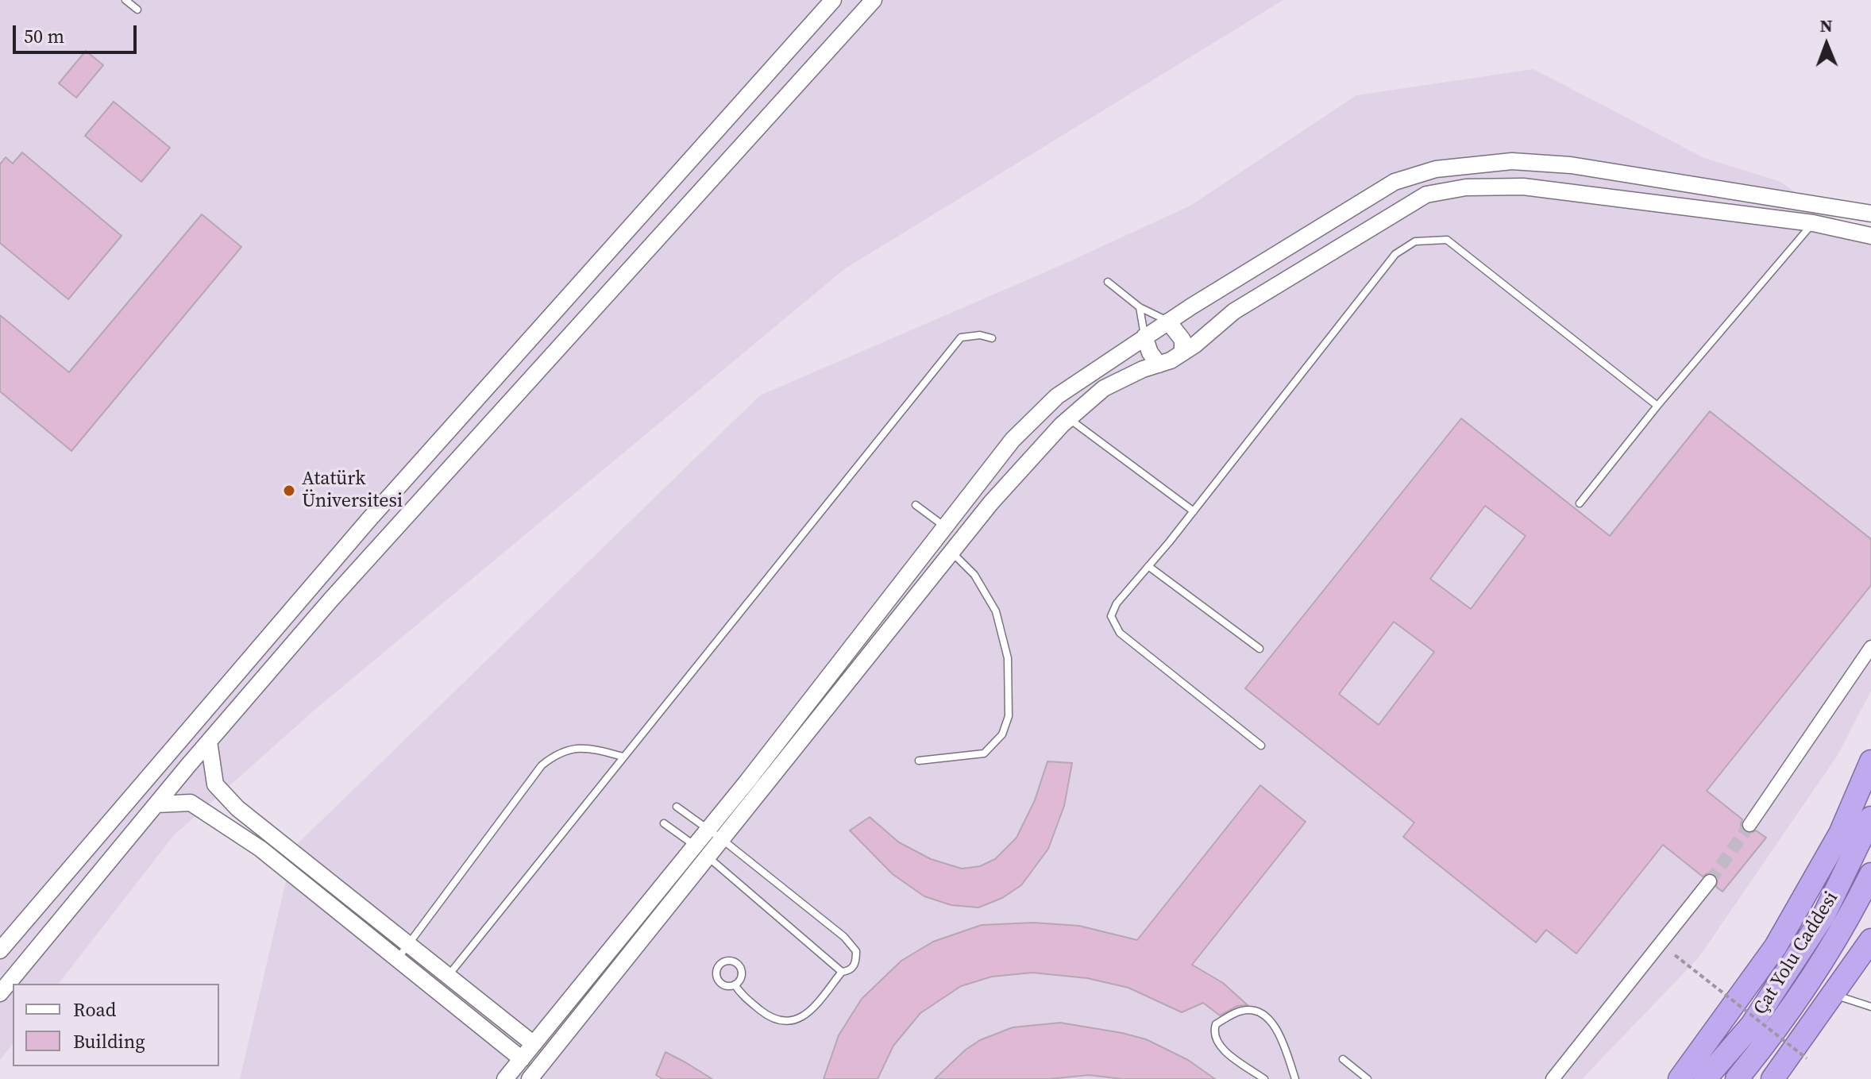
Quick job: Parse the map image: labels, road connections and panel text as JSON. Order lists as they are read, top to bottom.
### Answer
{
  "streets": {
    "highway": ["Çat Yolu Caddesi"]
  },
  "places": ["Atatürk Üniversitesi"],
  "legend": ["Road", "Building"],
  "scale_bar": "50 m",
  "north": "top"
}
